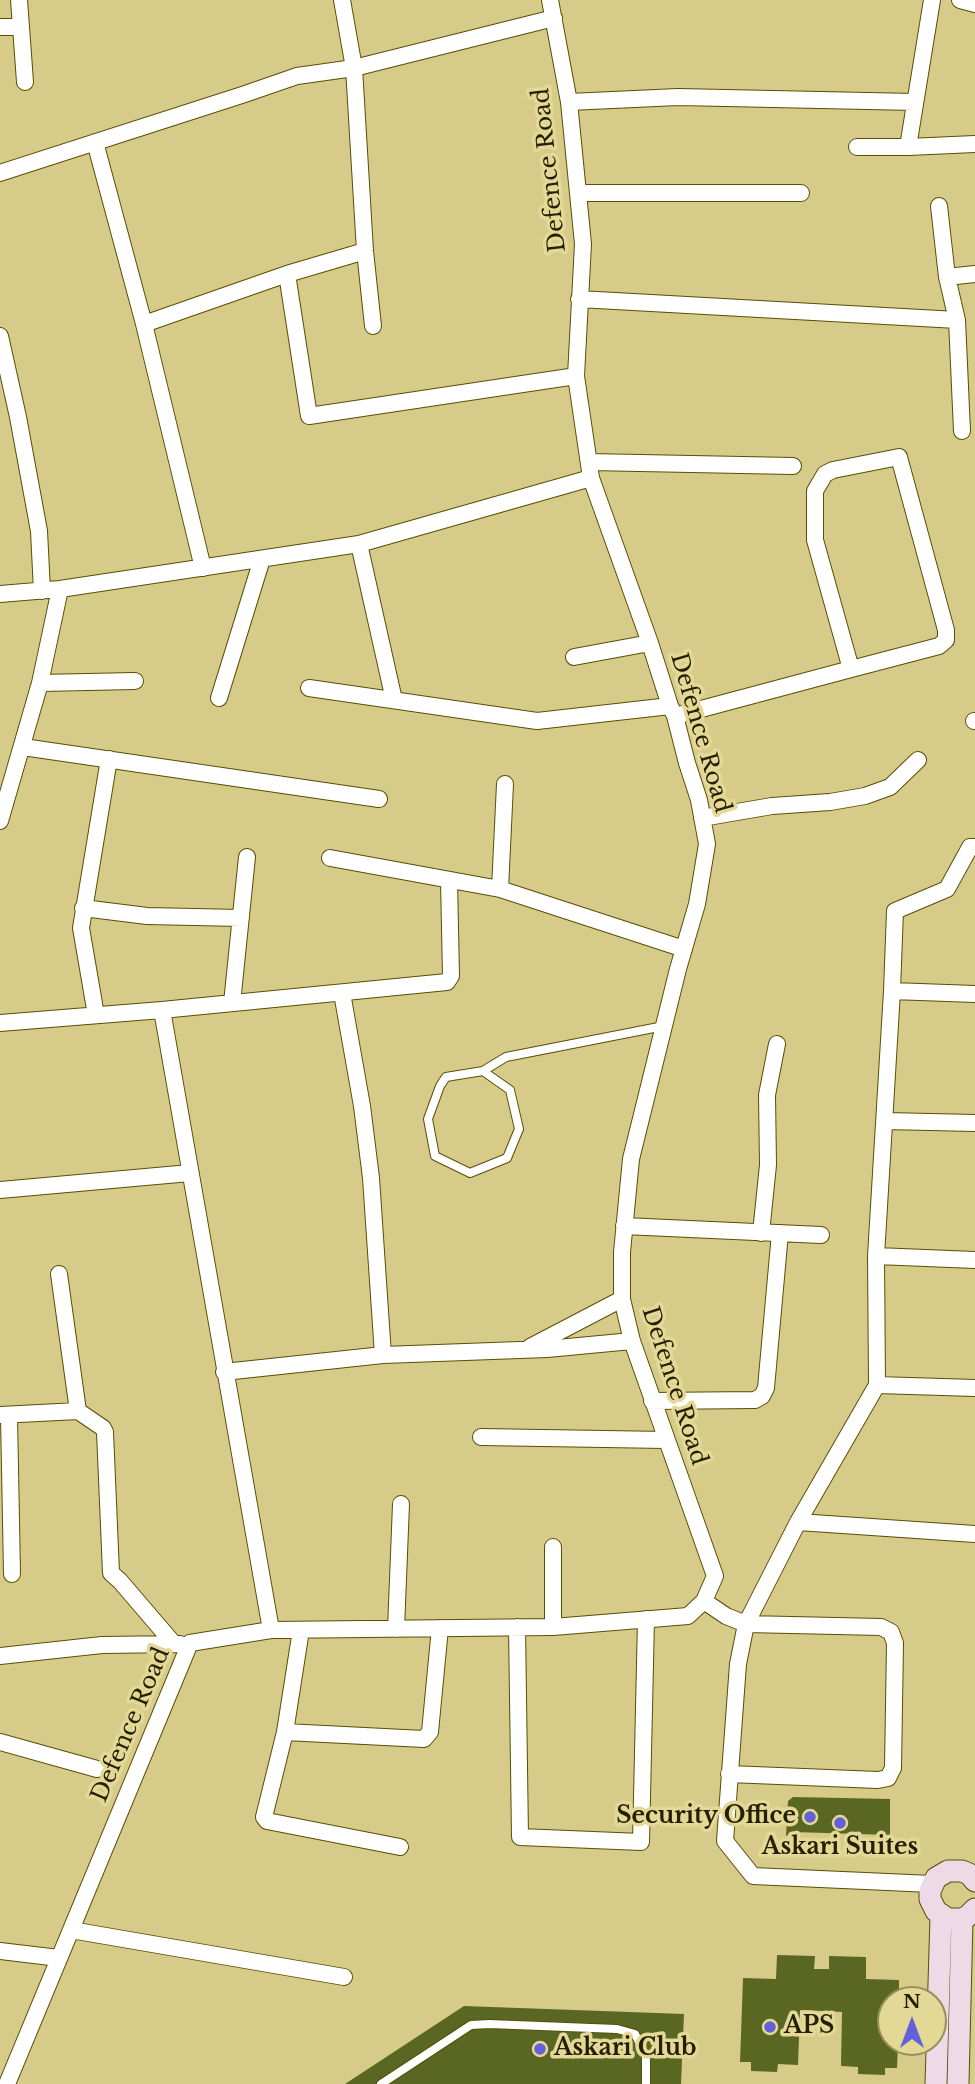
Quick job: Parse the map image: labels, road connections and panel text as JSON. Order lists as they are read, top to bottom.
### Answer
{
  "streets": {
    "street": ["Defence Road"]
  },
  "places": [
    "Security Office",
    "Askari Suites",
    "APS",
    "Askari Club"
  ],
  "north": "top"
}
